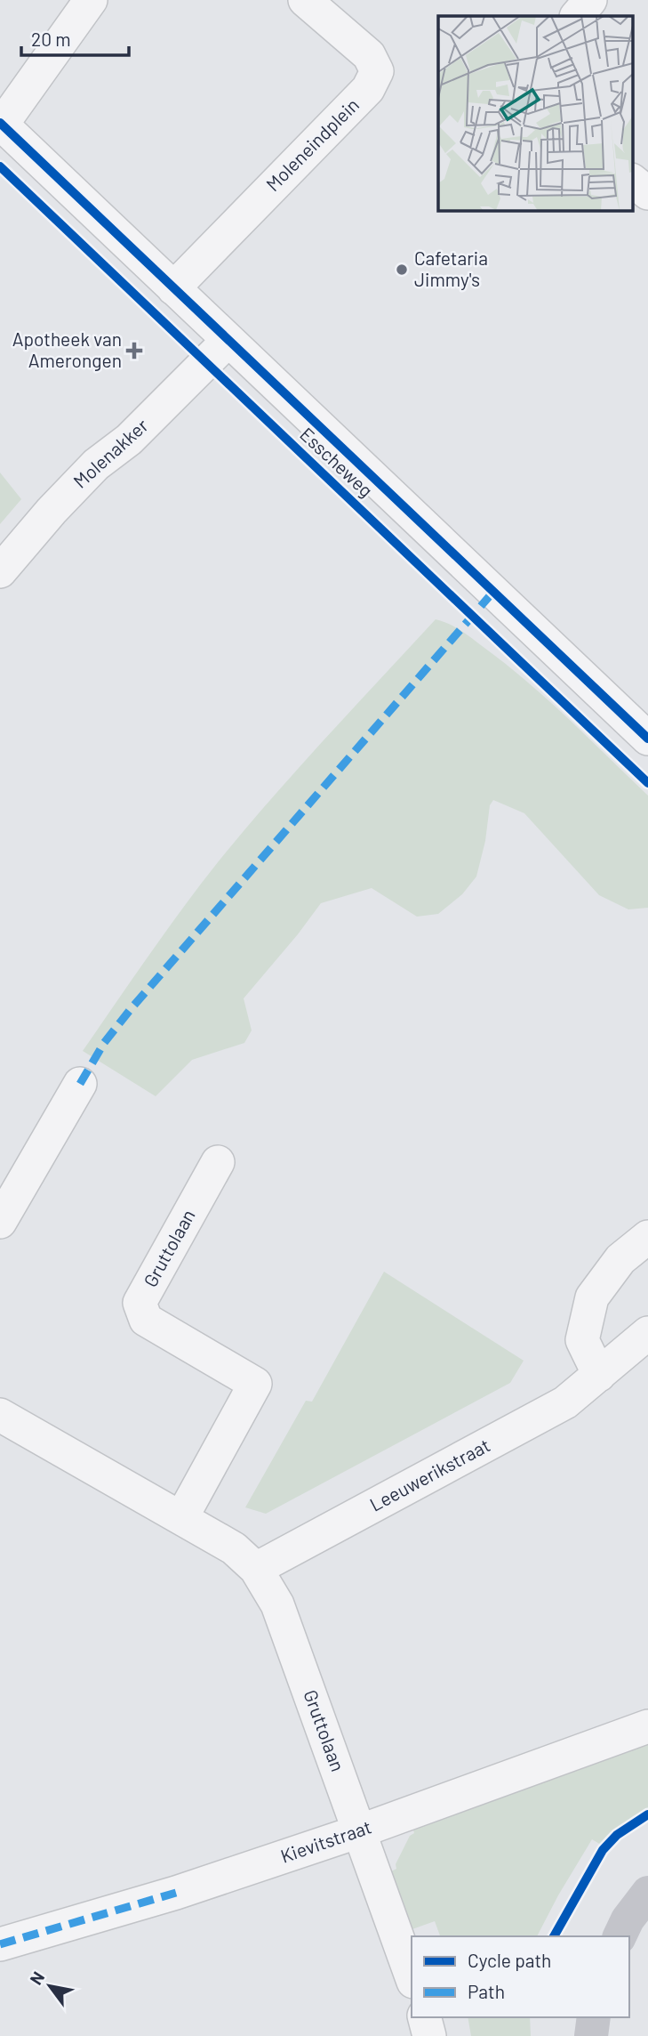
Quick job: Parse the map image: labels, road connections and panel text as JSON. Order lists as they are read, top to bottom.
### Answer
{
  "streets": {
    "street": [
      "Moleneindplein",
      "Molenakker",
      "Esscheweg",
      "Gruttolaan",
      "Leeuwerikstraat",
      "Kievitstraat"
    ]
  },
  "crossings": [
    ["Moleneindplein", "Esscheweg"],
    ["Molenakker", "Esscheweg"],
    ["Gruttolaan", "Leeuwerikstraat"],
    ["Gruttolaan", "Kievitstraat"]
  ],
  "places": {
    "other": ["Cafetaria Jimmy's"],
    "health": ["Apotheek van Amerongen"]
  },
  "legend": ["Cycle path", "Path"],
  "scale_bar": "20 m",
  "north": "top left"
}
